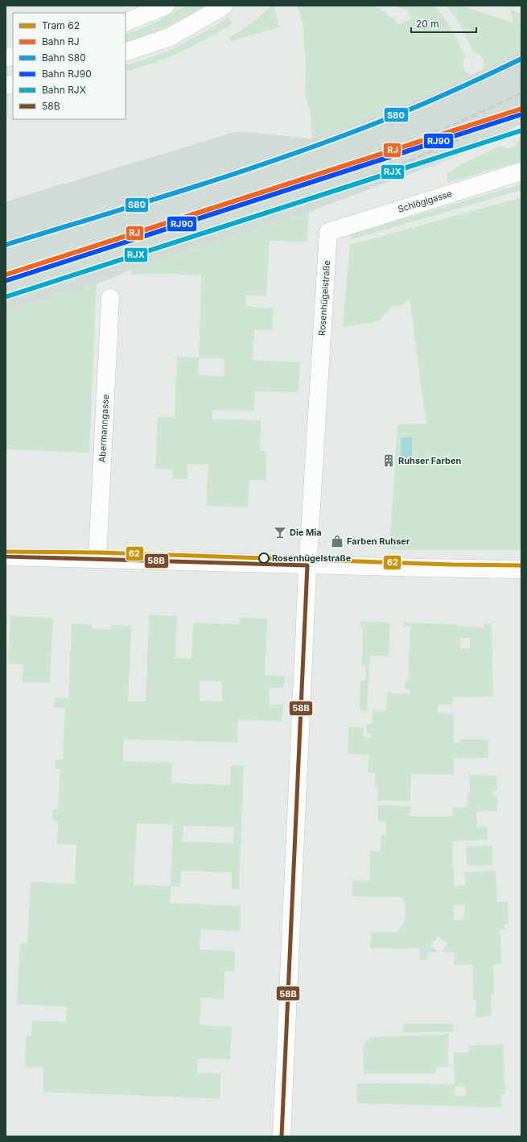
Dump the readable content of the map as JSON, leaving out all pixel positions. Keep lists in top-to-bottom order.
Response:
{
  "streets": {
    "street": ["Schlöglgasse", "Rosenhügelstraße", "Abermanngasse"]
  },
  "crossings": [
    ["Schlöglgasse", "Rosenhügelstraße"]
  ],
  "places": {
    "building": ["Ruhser Farben"],
    "bar": ["Die Mia"],
    "shop": ["Farben Ruhser"],
    "other": ["Rosenhügelstraße"]
  },
  "lines": [
    "rail line S80",
    "rail line RJ",
    "rail line RJ90",
    "rail line RJX",
    "tram line 62",
    "transit line 58B"
  ],
  "legend": [
    "Tram 62",
    "Bahn RJ",
    "Bahn S80",
    "Bahn RJ90",
    "Bahn RJX",
    "58B"
  ],
  "scale_bar": "20 m"
}
